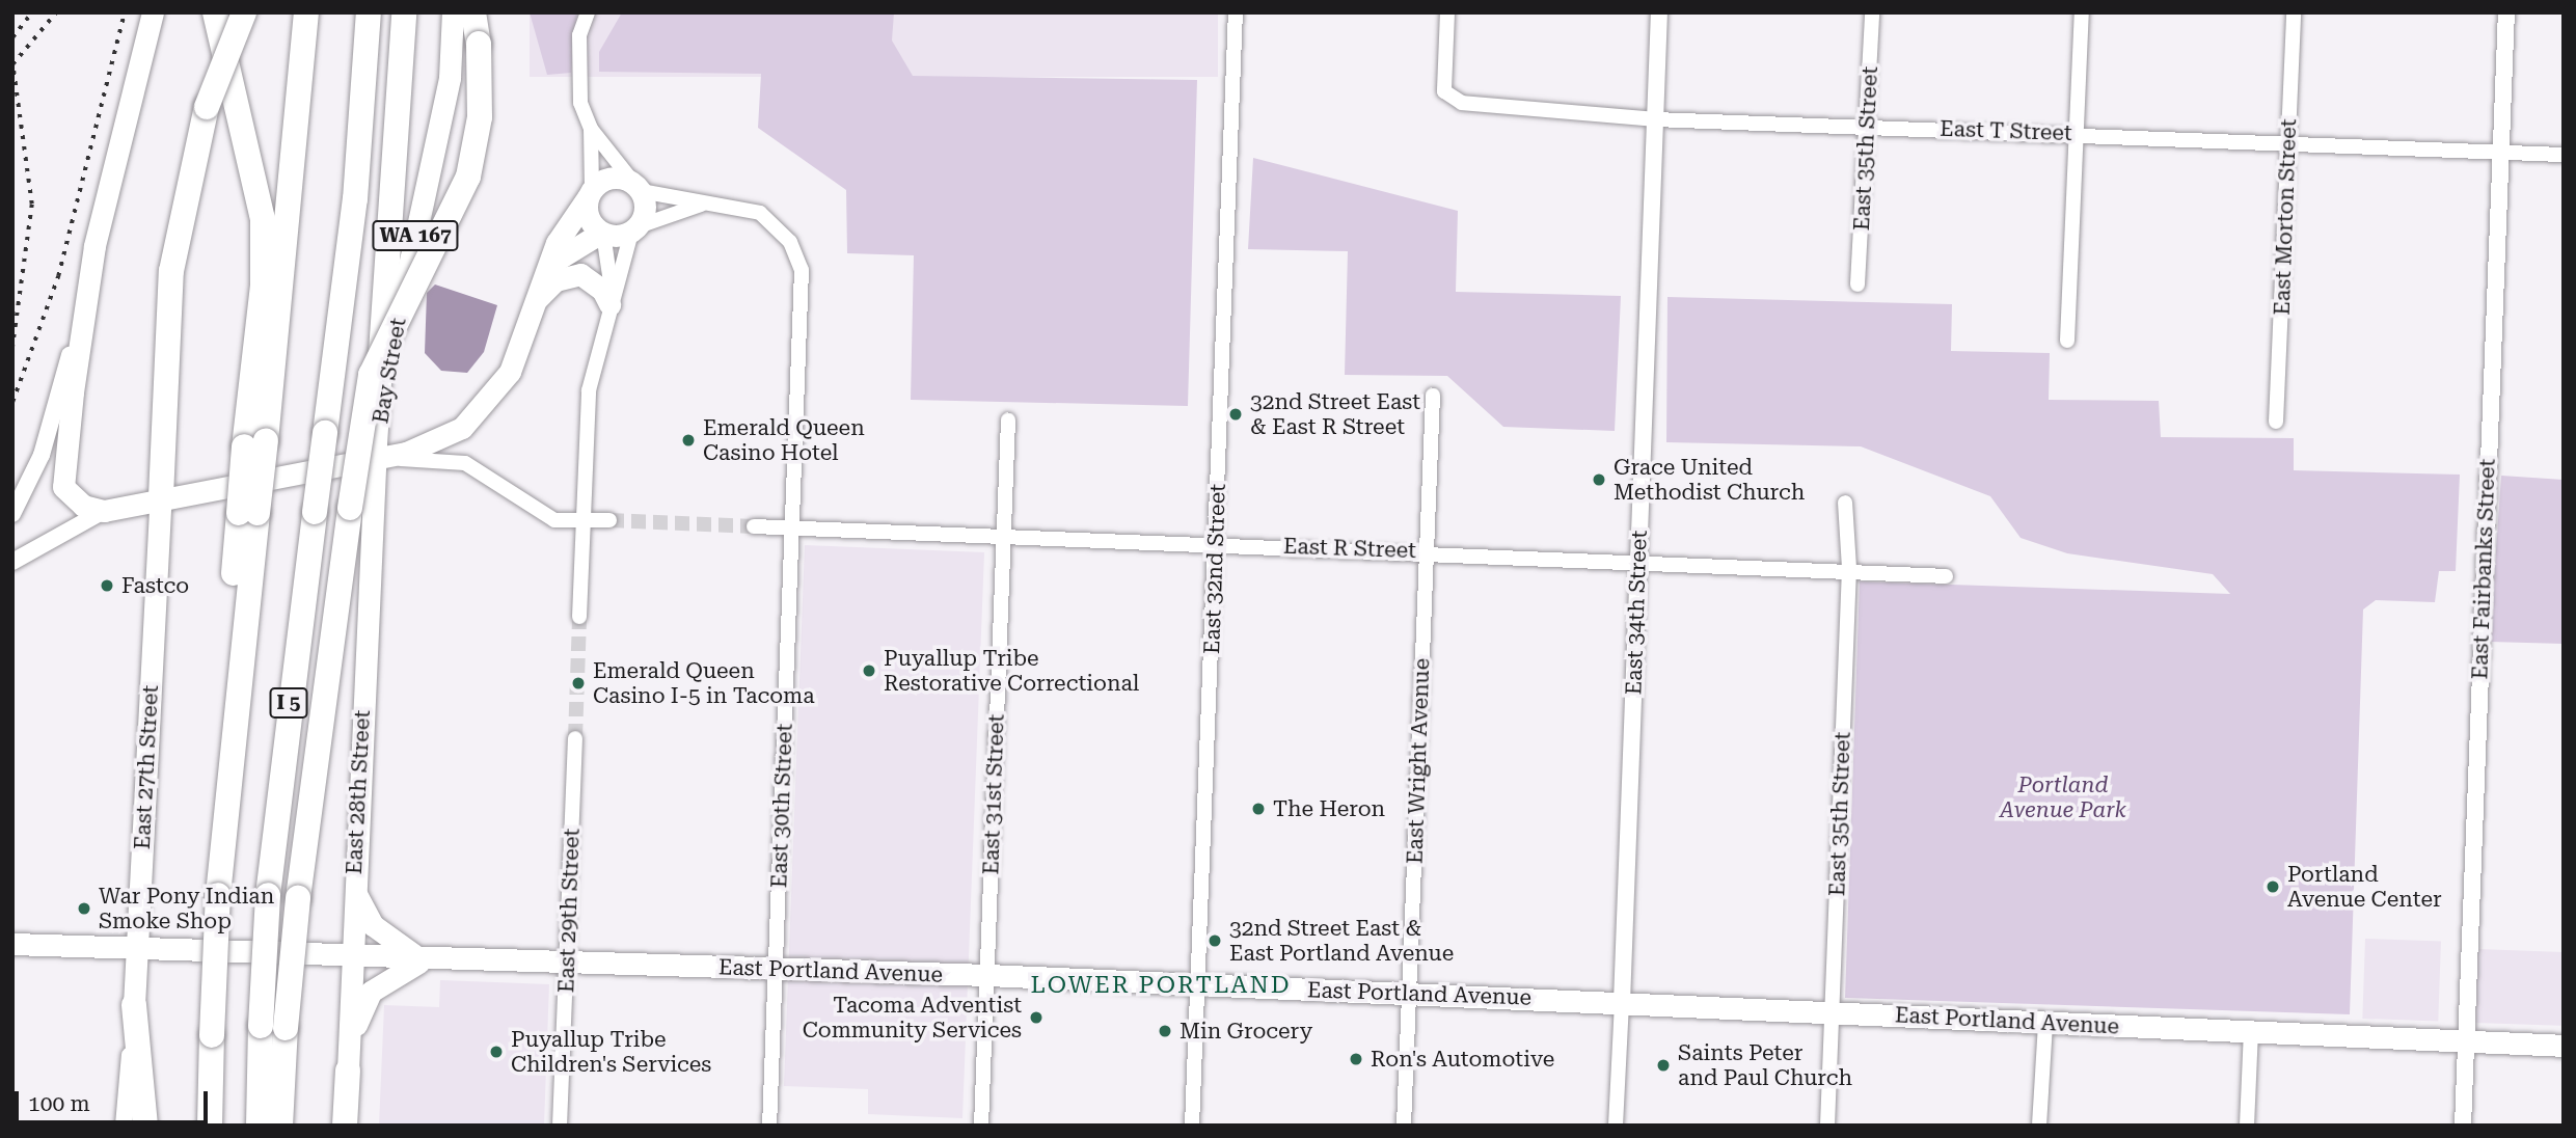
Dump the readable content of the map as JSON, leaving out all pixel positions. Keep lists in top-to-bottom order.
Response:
{
  "streets": {
    "highway": ["I 5"],
    "main road": [
      "WA 167",
      "Bay Street",
      "East 27th Street",
      "East 28th Street",
      "East Portland Avenue"
    ],
    "street": [
      "East T Street",
      "East 35th Street",
      "East Morton Street",
      "East R Street",
      "East 32nd Street",
      "East Fairbanks Street",
      "East 34th Street",
      "East Wright Avenue",
      "East 31st Street",
      "East 30th Street",
      "East 29th Street"
    ]
  },
  "crossings": [
    ["East T Street", "East 35th Street"],
    ["East T Street", "East Morton Street"],
    ["East T Street", "East Fairbanks Street"],
    ["East T Street", "East 34th Street"],
    ["East 35th Street", "East R Street"],
    ["East 35th Street", "East Portland Avenue"],
    ["Bay Street", "East 28th Street"],
    ["East R Street", "East 32nd Street"],
    ["East R Street", "East 34th Street"],
    ["East R Street", "East Wright Avenue"],
    ["East R Street", "East 31st Street"],
    ["East R Street", "East 30th Street"],
    ["East 32nd Street", "East Portland Avenue"],
    ["East Fairbanks Street", "East Portland Avenue"],
    ["East 34th Street", "East Portland Avenue"],
    ["East Wright Avenue", "East Portland Avenue"],
    ["East 27th Street", "East Portland Avenue"],
    ["East 28th Street", "East Portland Avenue"],
    ["East 31st Street", "East Portland Avenue"],
    ["East 30th Street", "East Portland Avenue"],
    ["East 29th Street", "East Portland Avenue"]
  ],
  "districts": ["LOWER PORTLAND"],
  "parks": ["Portland Avenue Park"],
  "places": [
    "32nd Street East & East R Street",
    "Emerald Queen Casino Hotel",
    "Grace United Methodist Church",
    "Fastco",
    "Puyallup Tribe Restorative Correctional",
    "Emerald Queen Casino I-5 in Tacoma",
    "The Heron",
    "Portland Avenue Center",
    "War Pony Indian Smoke Shop",
    "32nd Street East & East Portland Avenue",
    "Tacoma Adventist Community Services",
    "Min Grocery",
    "Puyallup Tribe Children's Services",
    "Ron's Automotive",
    "Saints Peter and Paul Church"
  ],
  "scale_bar": "100 m"
}
